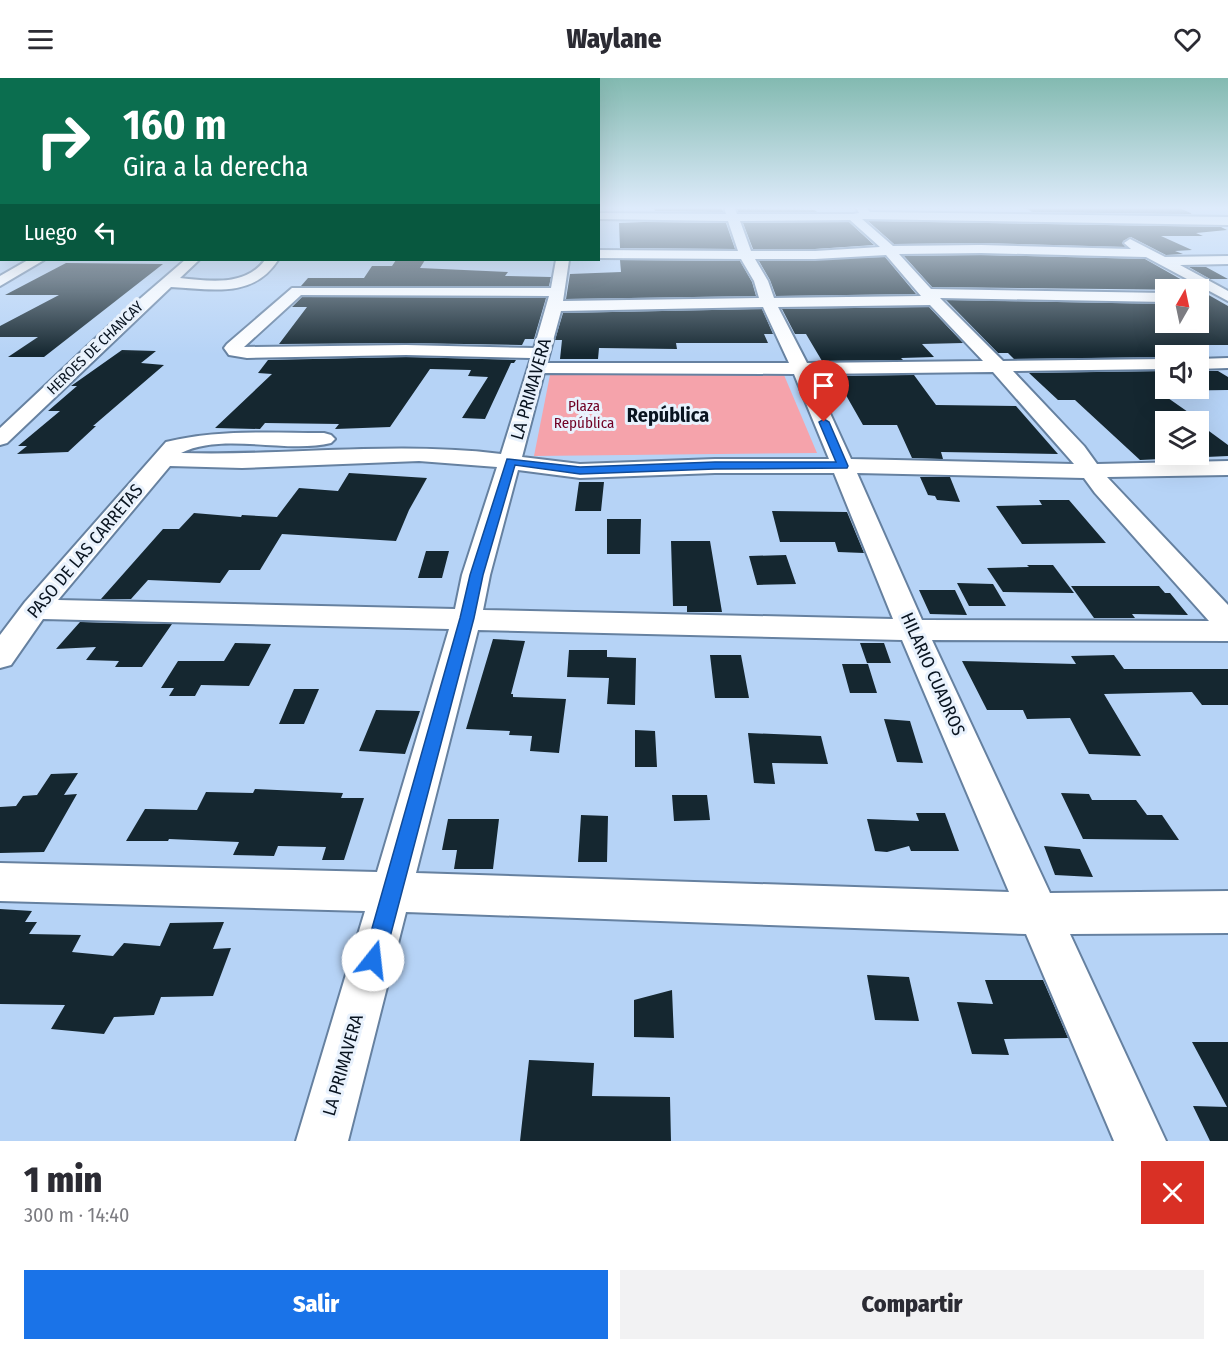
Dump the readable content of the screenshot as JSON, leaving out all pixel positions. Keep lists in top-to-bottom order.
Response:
{
  "streets": {
    "street": [
      "HEROES DE CHANCAY",
      "LA PRIMAVERA",
      "PASO DE LAS CARRETAS",
      "HILARIO CUADROS"
    ]
  },
  "crossings": [
    ["LA PRIMAVERA", "PASO DE LAS CARRETAS"]
  ],
  "districts": ["República"],
  "parks": ["Plaza República"],
  "north": "top",
  "page": {
    "header": "Waylane",
    "turn": ["160 m", "Gira a la derecha"],
    "then": "Luego",
    "heading": ["1 min", "300 m · 14:40"],
    "buttons": ["Salir", "Compartir"]
  }
}
